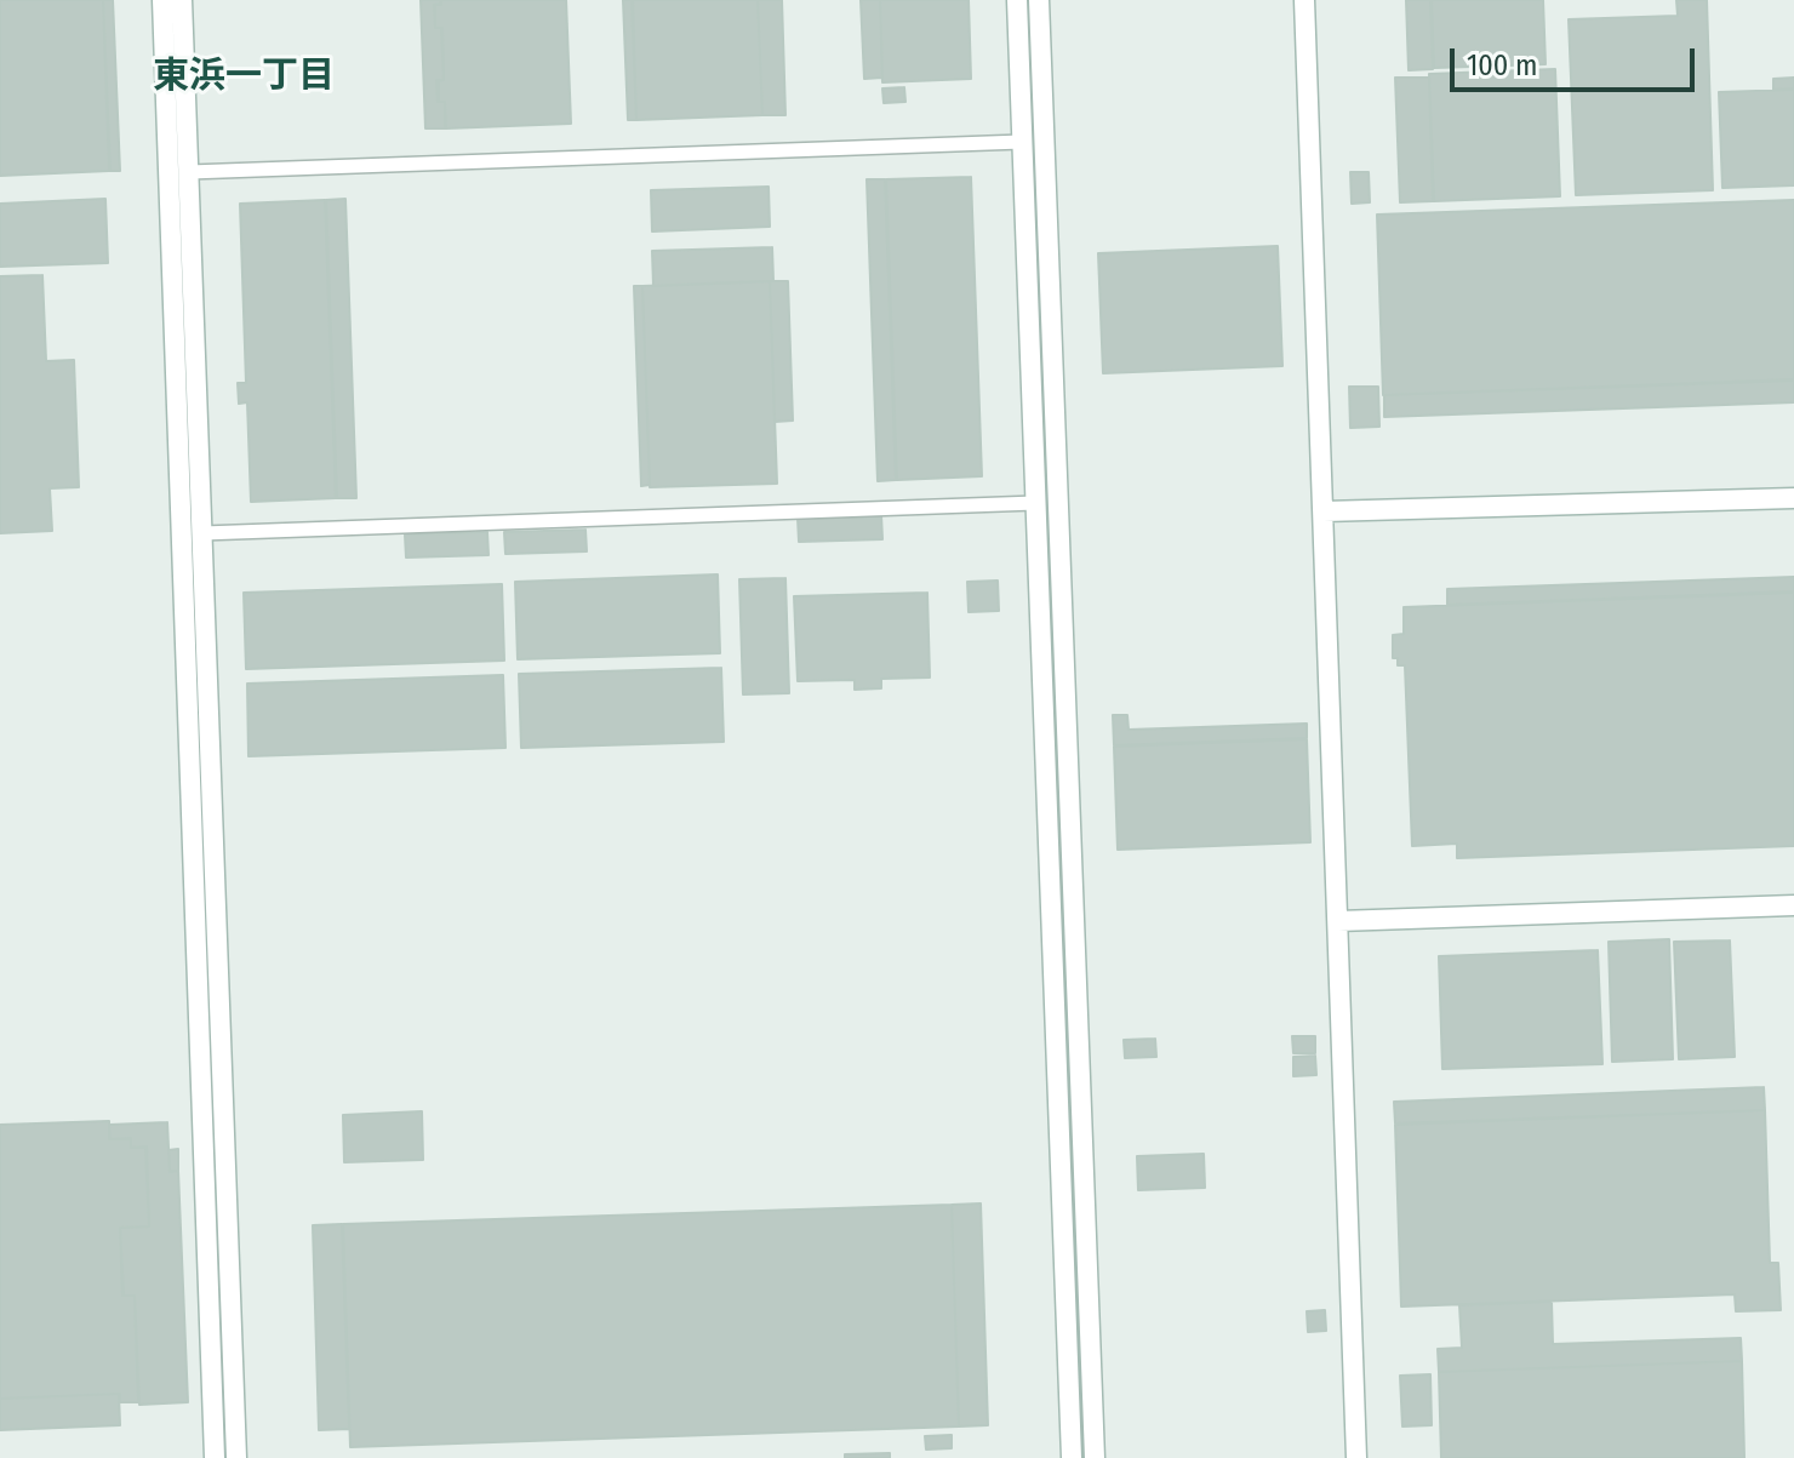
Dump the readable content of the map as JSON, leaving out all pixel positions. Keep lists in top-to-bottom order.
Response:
{
  "districts": ["東浜一丁目"],
  "scale_bar": "100 m"
}
